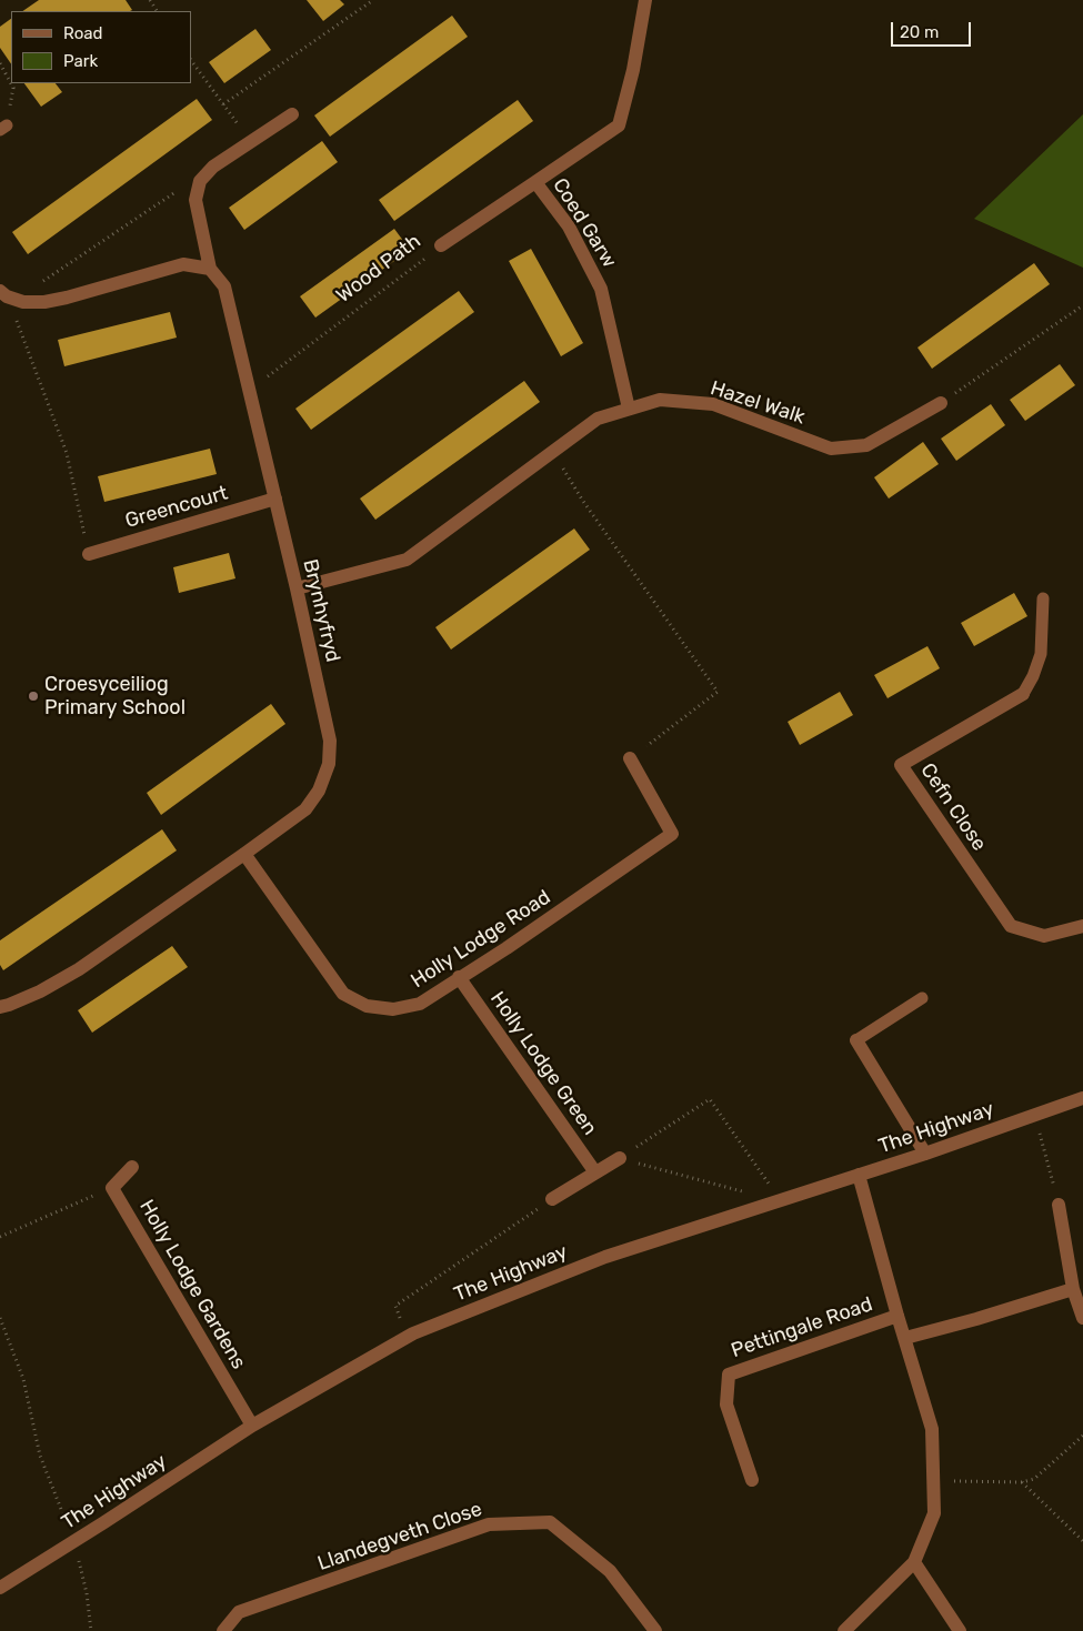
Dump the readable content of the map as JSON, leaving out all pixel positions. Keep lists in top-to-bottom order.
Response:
{
  "streets": {
    "street": [
      "Coed Garw",
      "Wood Path",
      "Hazel Walk",
      "Greencourt",
      "Brynhyfryd",
      "Cefn Close",
      "Holly Lodge Road",
      "Holly Lodge Green",
      "The Highway",
      "Holly Lodge Gardens",
      "Pettingale Road",
      "Llandegveth Close"
    ]
  },
  "crossings": [
    ["Coed Garw", "Wood Path"],
    ["Coed Garw", "Hazel Walk"],
    ["Wood Path", "Brynhyfryd"],
    ["Hazel Walk", "Brynhyfryd"],
    ["Greencourt", "Brynhyfryd"],
    ["Brynhyfryd", "Holly Lodge Road"],
    ["Holly Lodge Road", "Holly Lodge Green"],
    ["The Highway", "Holly Lodge Gardens"],
    ["The Highway", "Pettingale Road"]
  ],
  "places": ["Croesyceiliog Primary School"],
  "legend": ["Road", "Park"],
  "scale_bar": "20 m"
}
